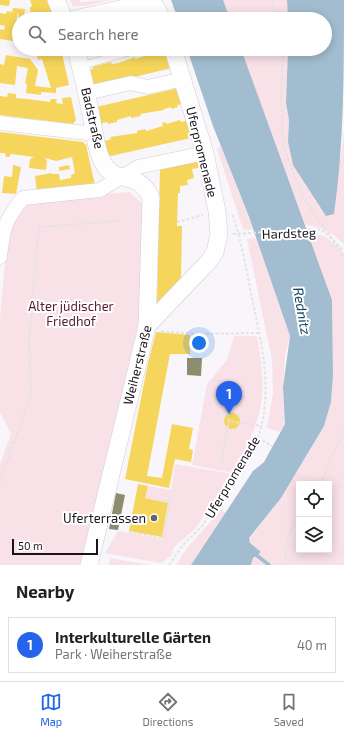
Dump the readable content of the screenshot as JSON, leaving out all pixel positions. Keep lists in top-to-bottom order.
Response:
{
  "streets": {
    "street": ["Badstraße", "Uferpromenade", "Weiherstraße"],
    "path": ["Hardsteg"]
  },
  "crossings": [
    ["Badstraße", "Weiherstraße"],
    ["Uferpromenade", "Hardsteg"],
    ["Uferpromenade", "Weiherstraße"]
  ],
  "water": ["Rednitz"],
  "parks": ["Alter jüdischer Friedhof"],
  "places": ["Uferterrassen"],
  "scale_bar": "50 m",
  "page": {
    "search": "Search here",
    "pins": "1",
    "scale": "50 m",
    "heading": "Nearby",
    "list": [
      {
        "mark": "1",
        "name": "Interkulturelle Gärten",
        "note": "Park · Weiherstraße",
        "value": "40 m"
      }
    ],
    "nav": ["Map", "Directions", "Saved"]
  }
}
